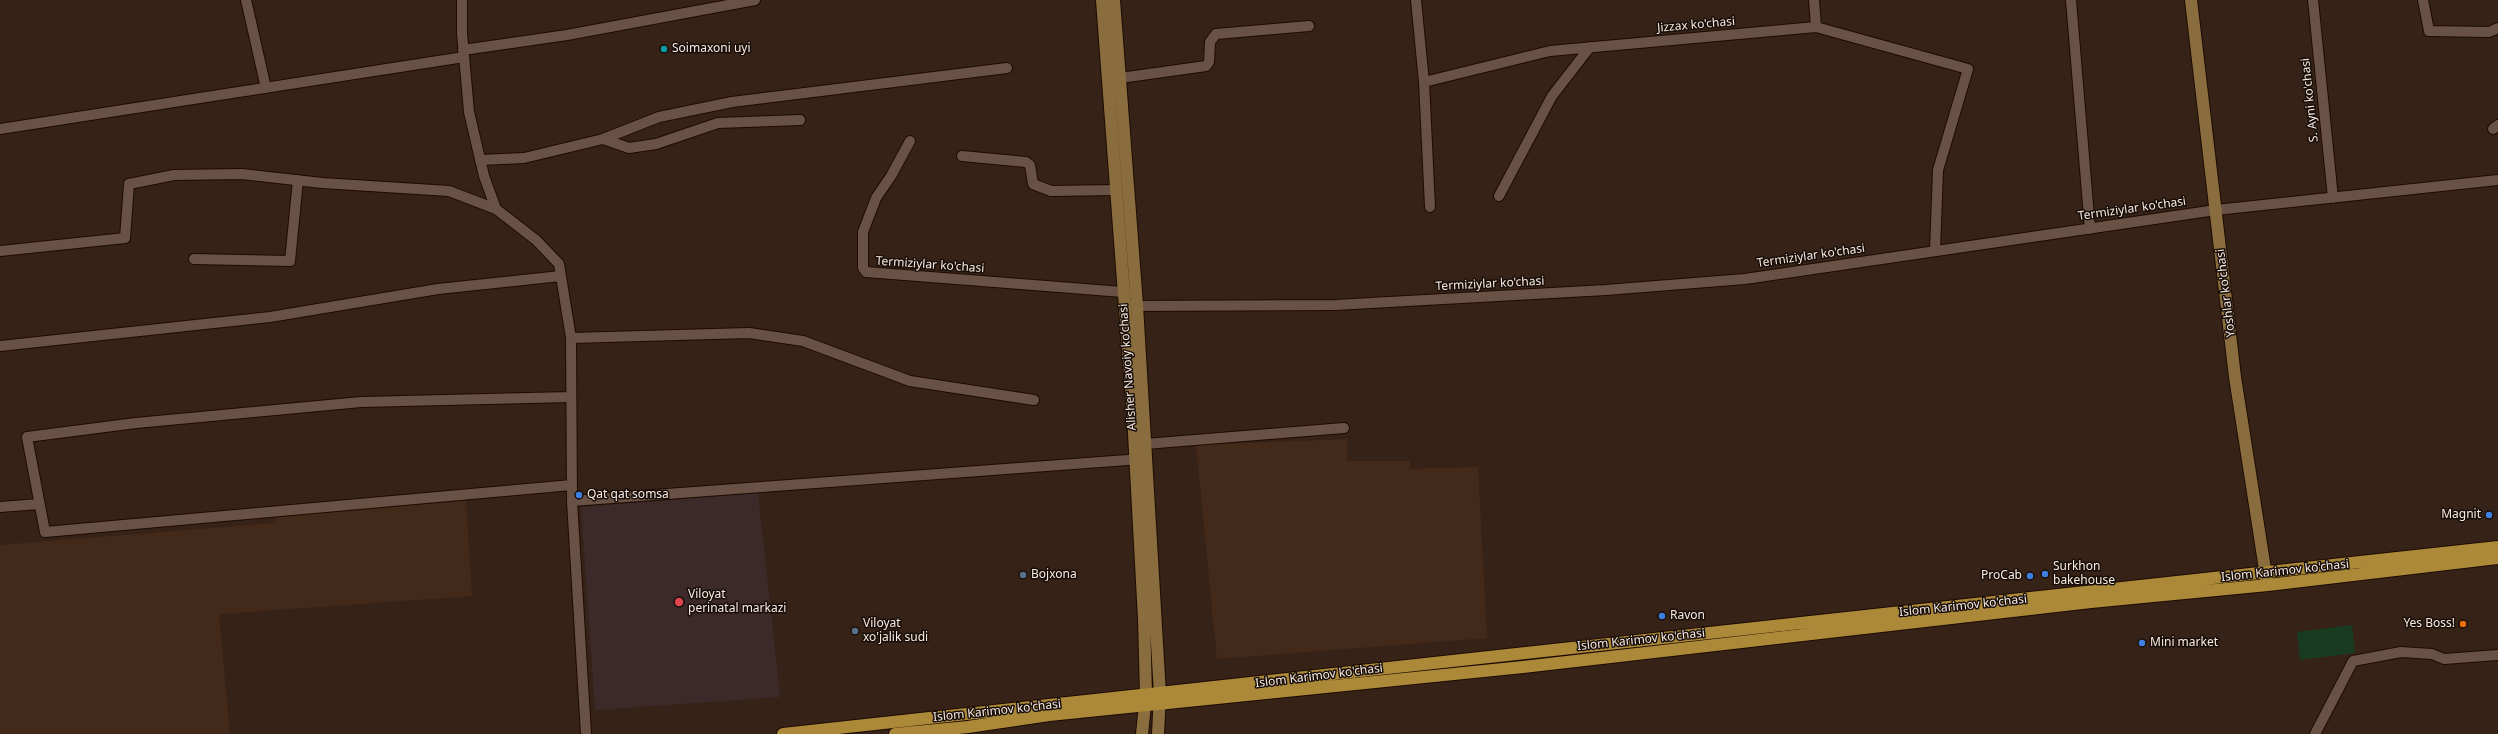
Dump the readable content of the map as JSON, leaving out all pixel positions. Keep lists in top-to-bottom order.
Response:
{
  "streets": {
    "main road": ["Yoshlar ko'chasi", "Alisher Navoiy ko’chasi", "Islom Karimov ko'chasi"],
    "street": ["Jizzax ko'chasi", "S. Ayni ko'chasi", "Termiziylar ko'chasi"]
  },
  "crossings": [
    ["Jizzax ko'chasi", "Termiziylar ko'chasi"],
    ["S. Ayni ko'chasi", "Termiziylar ko'chasi"],
    ["Termiziylar ko'chasi", "Yoshlar ko'chasi"],
    ["Termiziylar ko'chasi", "Alisher Navoiy ko’chasi"],
    ["Yoshlar ko'chasi", "Islom Karimov ko'chasi"],
    ["Alisher Navoiy ko’chasi", "Islom Karimov ko'chasi"]
  ],
  "places": [
    "Soimaxoni uyi",
    "Qat qat somsa",
    "Magnit",
    "Surkhon bakehouse",
    "Bojxona",
    "ProCab",
    "Viloyat perinatal markazi",
    "Ravon",
    "Yes Boss!",
    "Viloyat xo'jalik sudi",
    "Mini market"
  ]
}
